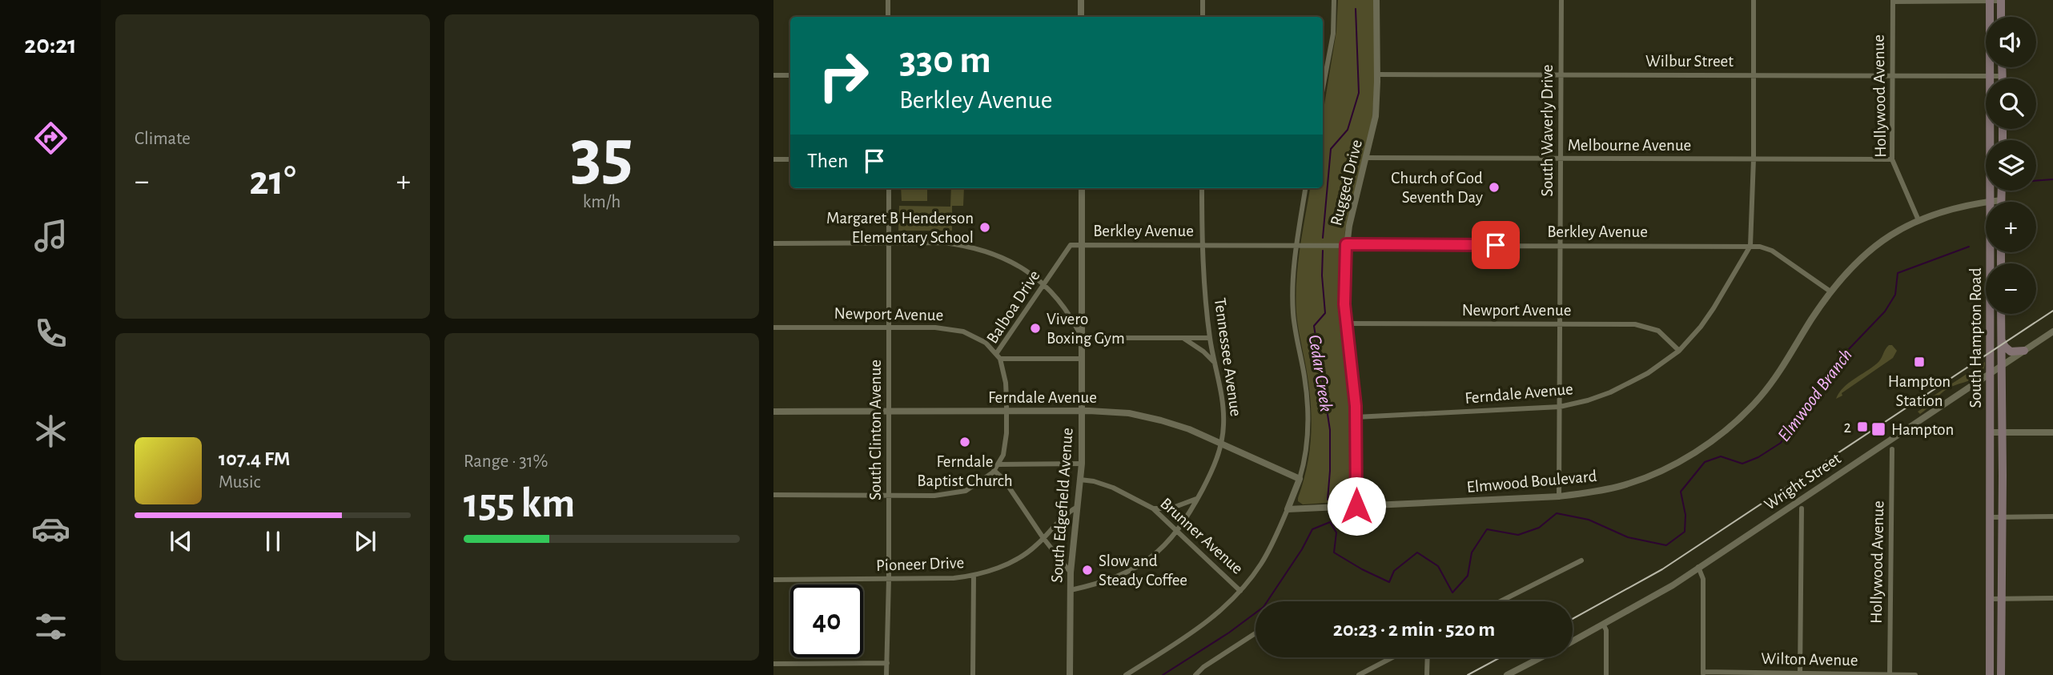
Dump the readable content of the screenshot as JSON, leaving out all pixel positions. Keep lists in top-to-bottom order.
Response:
{
  "streets": {
    "main road": ["South Hampton Road"],
    "street": [
      "Wilbur Street",
      "Hollywood Avenue",
      "South Waverly Drive",
      "Melbourne Avenue",
      "Rugged Drive",
      "Berkley Avenue",
      "Balboa Drive",
      "Newport Avenue",
      "Tennessee Avenue",
      "Ferndale Avenue",
      "South Clinton Avenue",
      "Elmwood Boulevard",
      "Wright Street",
      "South Edgefield Avenue",
      "Brunner Avenue",
      "Pioneer Drive",
      "Wilton Avenue"
    ]
  },
  "crossings": [
    ["Wilbur Street", "Hollywood Avenue"],
    ["Wilbur Street", "South Waverly Drive"],
    ["Wilbur Street", "Rugged Drive"],
    ["Wilbur Street", "South Hampton Road"],
    ["Hollywood Avenue", "Melbourne Avenue"],
    ["Hollywood Avenue", "Elmwood Boulevard"],
    ["Hollywood Avenue", "Wilton Avenue"],
    ["South Waverly Drive", "Melbourne Avenue"],
    ["South Waverly Drive", "Berkley Avenue"],
    ["South Waverly Drive", "Newport Avenue"],
    ["South Waverly Drive", "Ferndale Avenue"],
    ["South Waverly Drive", "Elmwood Boulevard"],
    ["Melbourne Avenue", "Rugged Drive"],
    ["Rugged Drive", "Berkley Avenue"],
    ["Rugged Drive", "Newport Avenue"],
    ["Rugged Drive", "Ferndale Avenue"],
    ["Rugged Drive", "Elmwood Boulevard"],
    ["Berkley Avenue", "Balboa Drive"],
    ["Berkley Avenue", "Tennessee Avenue"],
    ["Berkley Avenue", "Ferndale Avenue"],
    ["Berkley Avenue", "Elmwood Boulevard"],
    ["Berkley Avenue", "South Edgefield Avenue"],
    ["Balboa Drive", "Newport Avenue"],
    ["Balboa Drive", "Ferndale Avenue"],
    ["Balboa Drive", "South Edgefield Avenue"],
    ["Newport Avenue", "Ferndale Avenue"],
    ["Newport Avenue", "South Clinton Avenue"],
    ["South Hampton Road", "Elmwood Boulevard"],
    ["South Hampton Road", "Wright Street"],
    ["Tennessee Avenue", "Ferndale Avenue"],
    ["Tennessee Avenue", "South Edgefield Avenue"],
    ["Tennessee Avenue", "Brunner Avenue"],
    ["Ferndale Avenue", "South Clinton Avenue"],
    ["Ferndale Avenue", "South Edgefield Avenue"],
    ["South Clinton Avenue", "Pioneer Drive"],
    ["South Edgefield Avenue", "Brunner Avenue"],
    ["South Edgefield Avenue", "Pioneer Drive"]
  ],
  "water": ["Cedar Creek", "Elmwood Branch"],
  "places": {
    "other": [
      "Church of God Seventh Day",
      "Margaret B Henderson Elementary School",
      "Vivero Boxing Gym",
      "Ferndale Baptist Church",
      "Slow and Steady Coffee"
    ],
    "transit": ["Hampton Station", "2", "Hampton"]
  },
  "page": {
    "tabs": "20:21",
    "tile": [
      "Climate",
      ["35", "km/h"],
      ["Range · 31%", "155 km"]
    ],
    "map_buttons": ["+", "−"],
    "turn": ["330 m", "Berkley Avenue"],
    "then": "Then",
    "heat": ["−", "21°", "+"],
    "song": ["107.4 FM", "Music"],
    "limit": "40",
    "trip": "20:23 · 2 min · 520 m"
  }
}
